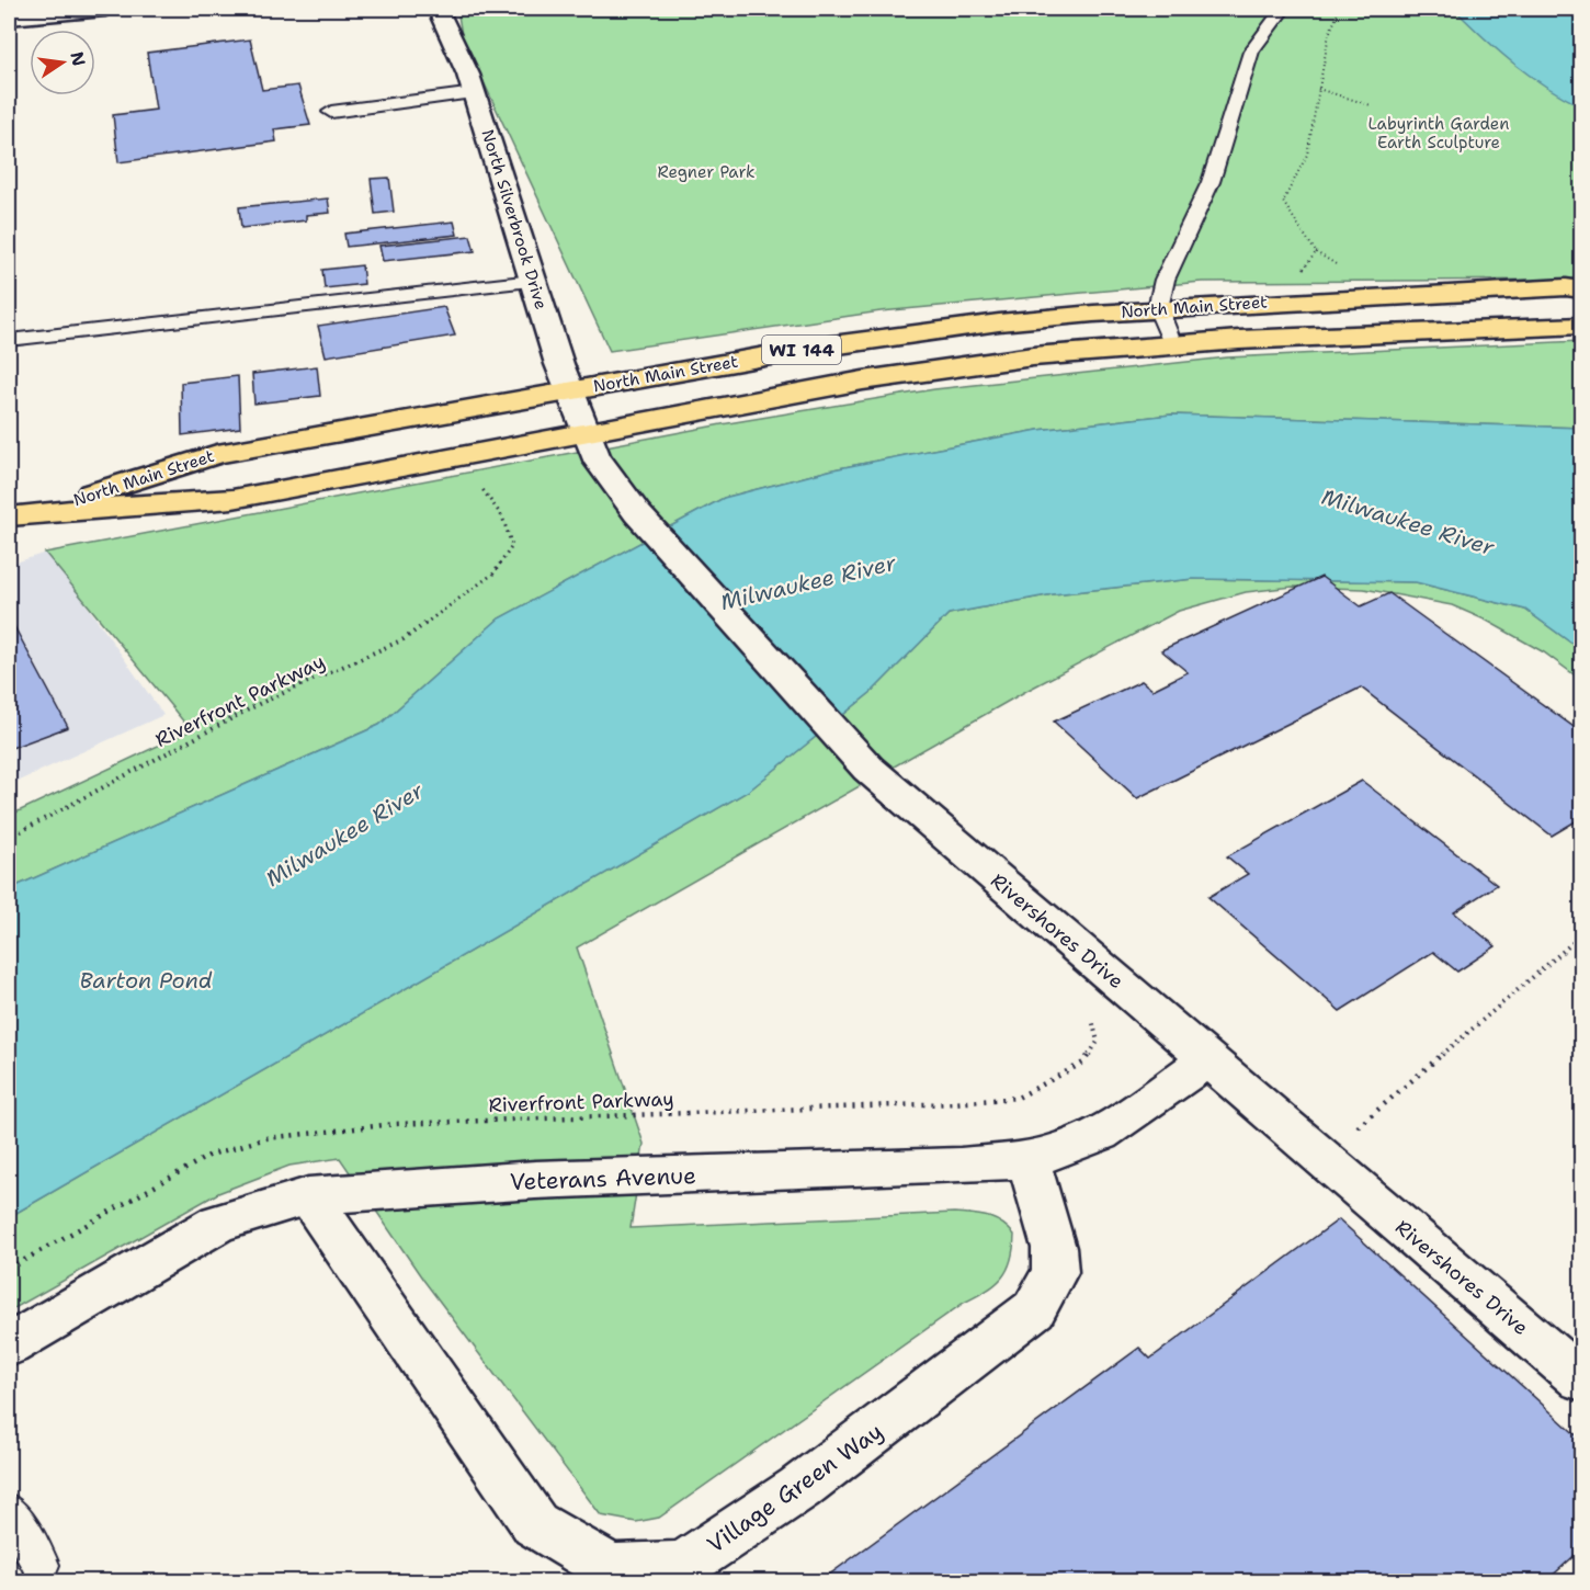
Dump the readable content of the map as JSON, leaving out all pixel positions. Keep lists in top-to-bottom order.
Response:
{
  "streets": {
    "main road": ["North Main Street", "WI 144"],
    "street": [
      "North Silverbrook Drive",
      "Rivershores Drive",
      "Veterans Avenue",
      "Village Green Way"
    ],
    "path": ["Riverfront Parkway"]
  },
  "crossings": [
    ["North Silverbrook Drive", "North Main Street"],
    ["North Silverbrook Drive", "Rivershores Drive"],
    ["North Main Street", "Riverfront Parkway"],
    ["North Main Street", "Rivershores Drive"],
    ["Riverfront Parkway", "Rivershores Drive"],
    ["Rivershores Drive", "Veterans Avenue"],
    ["Veterans Avenue", "Village Green Way"]
  ],
  "water": ["Milwaukee River", "Barton Pond"],
  "parks": ["Labyrinth Garden Earth Sculpture", "Regner Park"],
  "north": "right"
}
